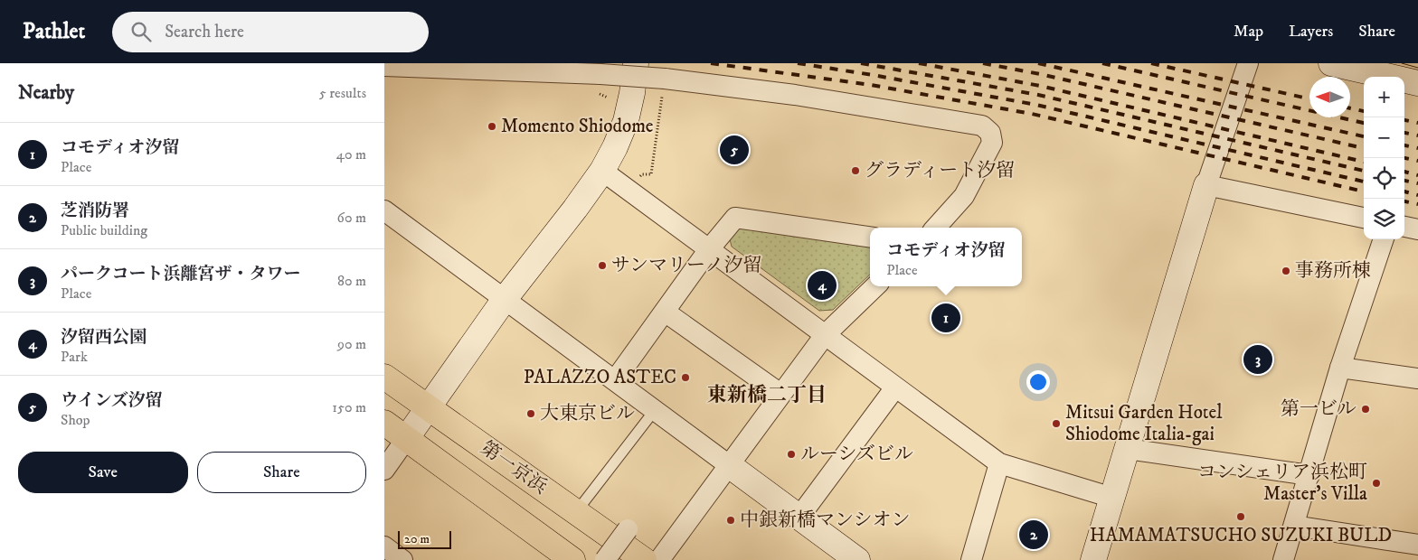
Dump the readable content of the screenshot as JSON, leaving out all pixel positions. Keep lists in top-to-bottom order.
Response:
{
  "streets": {
    "highway": ["第一京浜"]
  },
  "districts": ["東新橋二丁目"],
  "places": [
    "Momento Shiodome",
    "グラディート汐留",
    "サンマリーノ汐留",
    "事務所棟",
    "PALAZZO ASTEC",
    "第一ビル",
    "大東京ビル",
    "Mitsui Garden Hotel Shiodome Italia-gai",
    "ルーシズビル",
    "コンシェリア浜松町 Master’s Villa",
    "HAMAMATSUCHO SUZUKI BULD",
    "中銀新橋マンシオン"
  ],
  "scale_bar": "20 m",
  "north": "left",
  "page": {
    "header": "Pathlet",
    "search": "Search here",
    "nav": ["Map", "Layers", "Share"],
    "heading": ["Nearby", "5 results"],
    "map_buttons": ["+", "−"],
    "list": [
      {
        "mark": "1",
        "name": "コモディオ汐留",
        "note": "Place",
        "value": "40 m"
      },
      {
        "mark": "2",
        "name": "芝消防署",
        "note": "Public building",
        "value": "60 m"
      },
      {
        "mark": "3",
        "name": "パークコート浜離宮ザ・タワー",
        "note": "Place",
        "value": "80 m"
      },
      {
        "mark": "4",
        "name": "汐留西公園",
        "note": "Park",
        "value": "90 m"
      },
      {
        "mark": "5",
        "name": "ウインズ汐留",
        "note": "Shop",
        "value": "150 m"
      }
    ],
    "pins": [
      "5",
      "4",
      "1",
      "3",
      "2"
    ],
    "popup": ["コモディオ汐留", "Place"],
    "buttons": ["Save", "Share"],
    "scale": "20 m"
  }
}
